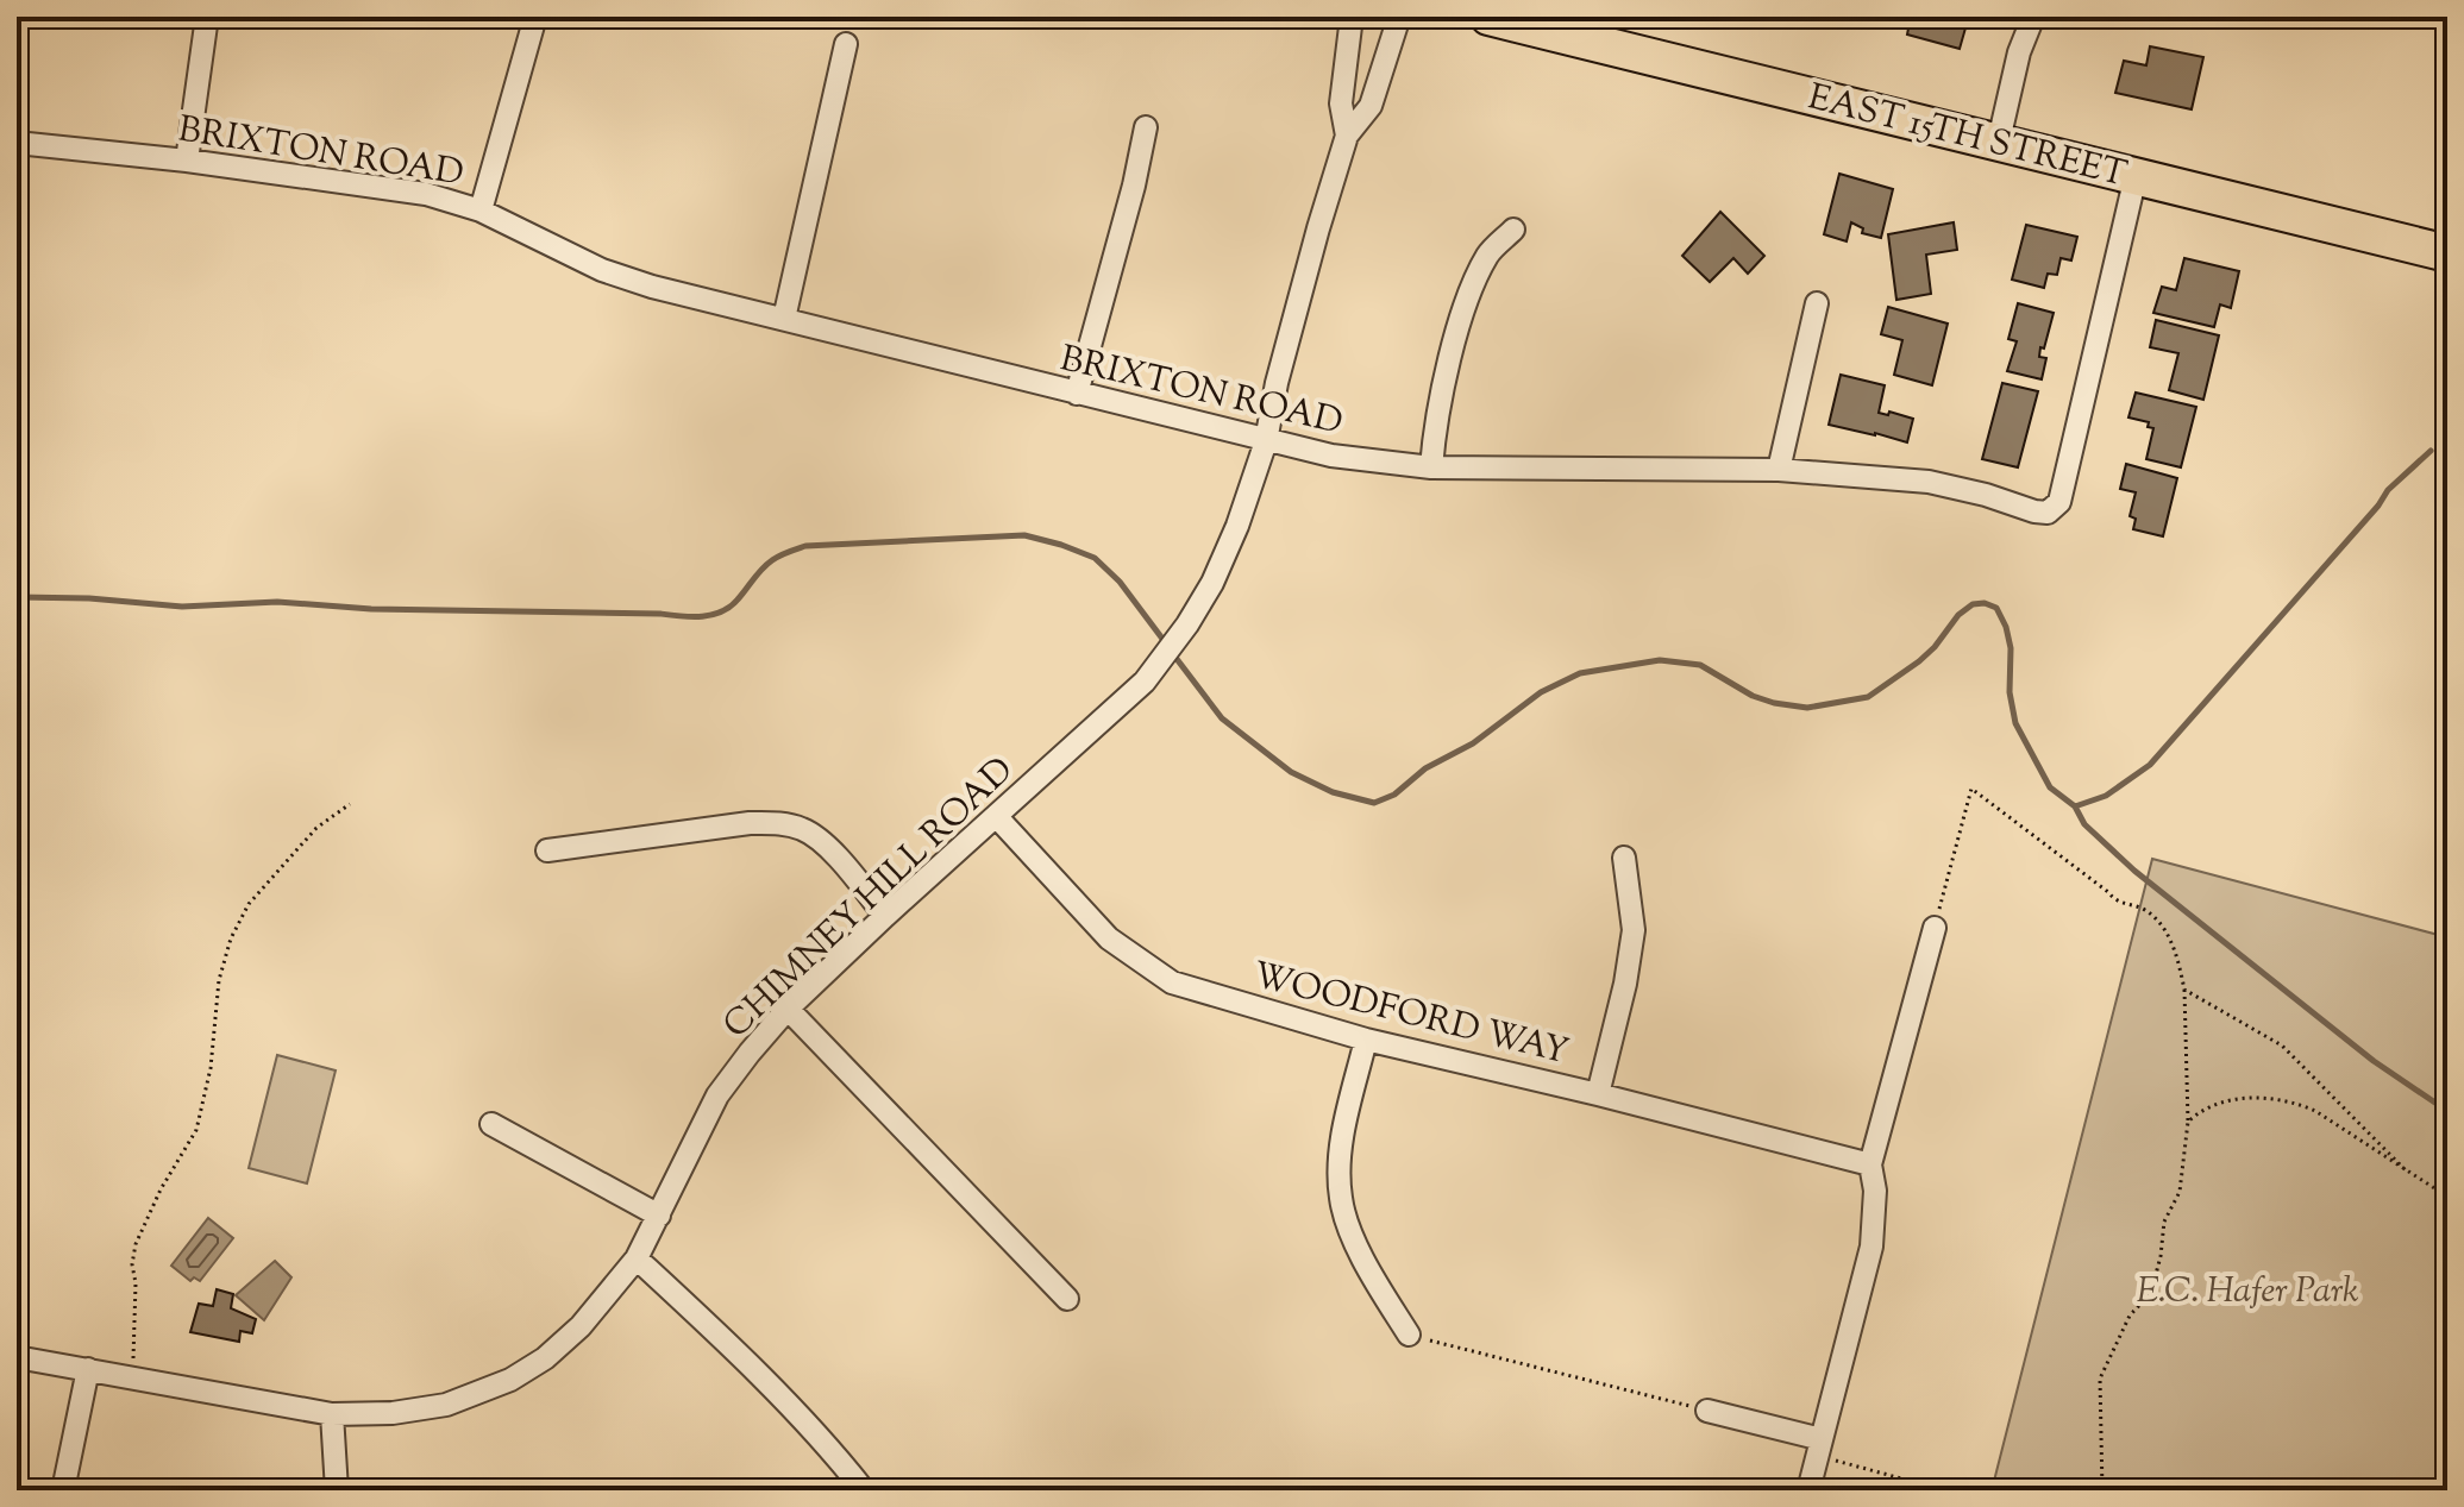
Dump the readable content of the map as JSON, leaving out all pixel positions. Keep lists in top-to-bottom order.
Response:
{
  "streets": {
    "main road": ["EAST 15TH STREET"],
    "street": ["BRIXTON ROAD", "CHIMNEY HILL ROAD", "WOODFORD WAY"]
  },
  "crossings": [
    ["EAST 15TH STREET", "BRIXTON ROAD"],
    ["BRIXTON ROAD", "CHIMNEY HILL ROAD"],
    ["CHIMNEY HILL ROAD", "WOODFORD WAY"]
  ],
  "parks": ["E.C. Hafer Park"]
}
